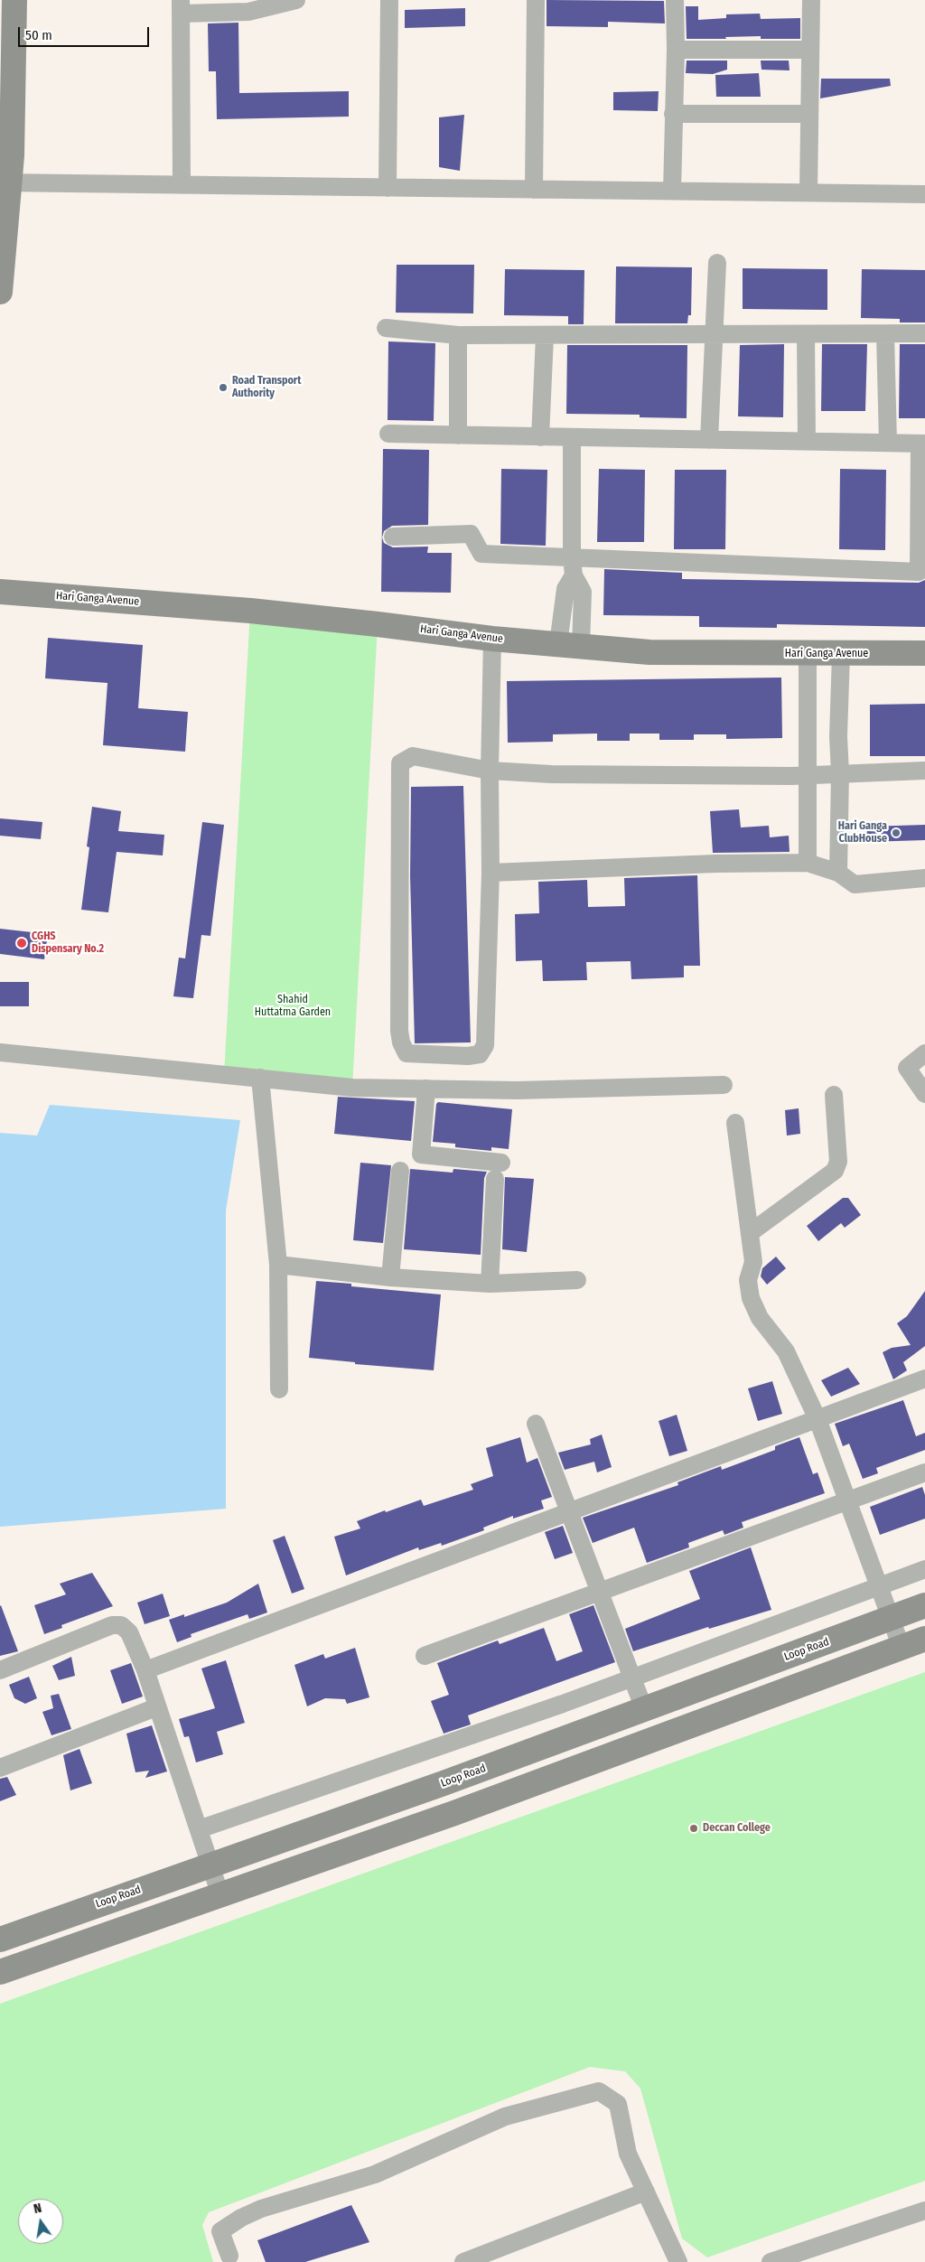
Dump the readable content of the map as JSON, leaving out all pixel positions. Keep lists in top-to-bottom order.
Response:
{
  "streets": {
    "main road": ["Hari Ganga Avenue", "Loop Road"]
  },
  "parks": ["Shahid Huttatma Garden"],
  "places": [
    "Road Transport Authority",
    "Hari Ganga ClubHouse",
    "CGHS Dispensary No.2",
    "Deccan College"
  ],
  "scale_bar": "50 m",
  "north": "top"
}
